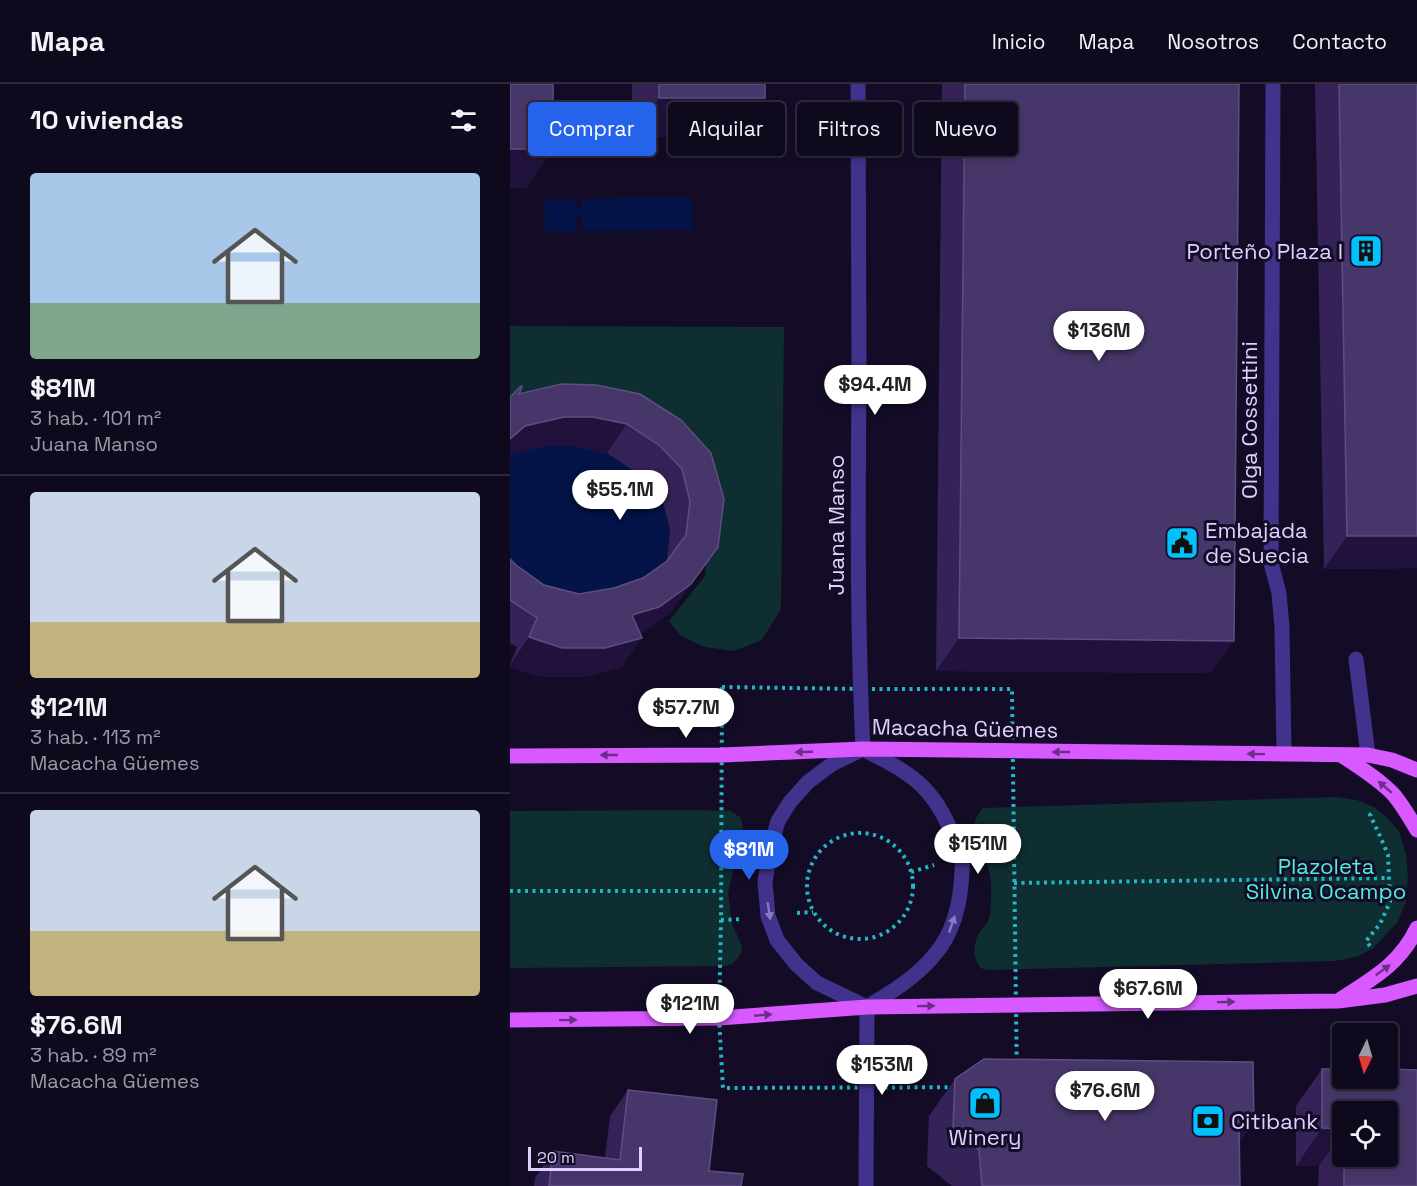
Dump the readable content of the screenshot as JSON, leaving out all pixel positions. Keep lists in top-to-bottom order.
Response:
{
  "streets": {
    "main road": ["Macacha Güemes"],
    "street": ["Olga Cossettini", "Juana Manso"]
  },
  "crossings": [
    ["Olga Cossettini", "Macacha Güemes"],
    ["Juana Manso", "Macacha Güemes"]
  ],
  "one_way": ["Macacha Güemes"],
  "parks": ["Plazoleta Silvina Ocampo"],
  "places": {
    "building": ["Porteño Plaza I"],
    "public building": ["Embajada de Suecia"],
    "shop": ["Winery"],
    "bank": ["Citibank"]
  },
  "scale_bar": "20 m",
  "north": "bottom",
  "page": {
    "header": "Mapa",
    "nav": [
      "Inicio",
      "Mapa",
      "Nosotros",
      "Contacto"
    ],
    "heading": "10 viviendas",
    "chip": [
      "Comprar",
      "Alquilar",
      "Filtros",
      "Nuevo"
    ],
    "list": [
      {
        "name": "$81M",
        "note": "3 hab. · 101 m² · Juana Manso"
      },
      {
        "name": "$121M",
        "note": "3 hab. · 113 m² · Macacha Güemes"
      },
      {
        "name": "$76.6M",
        "note": "3 hab. · 89 m² · Macacha Güemes"
      }
    ],
    "price": [
      "$136M",
      "$94.4M",
      "$55.1M",
      "$57.7M",
      "$151M",
      "$81M",
      "$67.6M",
      "$121M",
      "$153M",
      "$76.6M"
    ],
    "scale": "20 m"
  }
}
